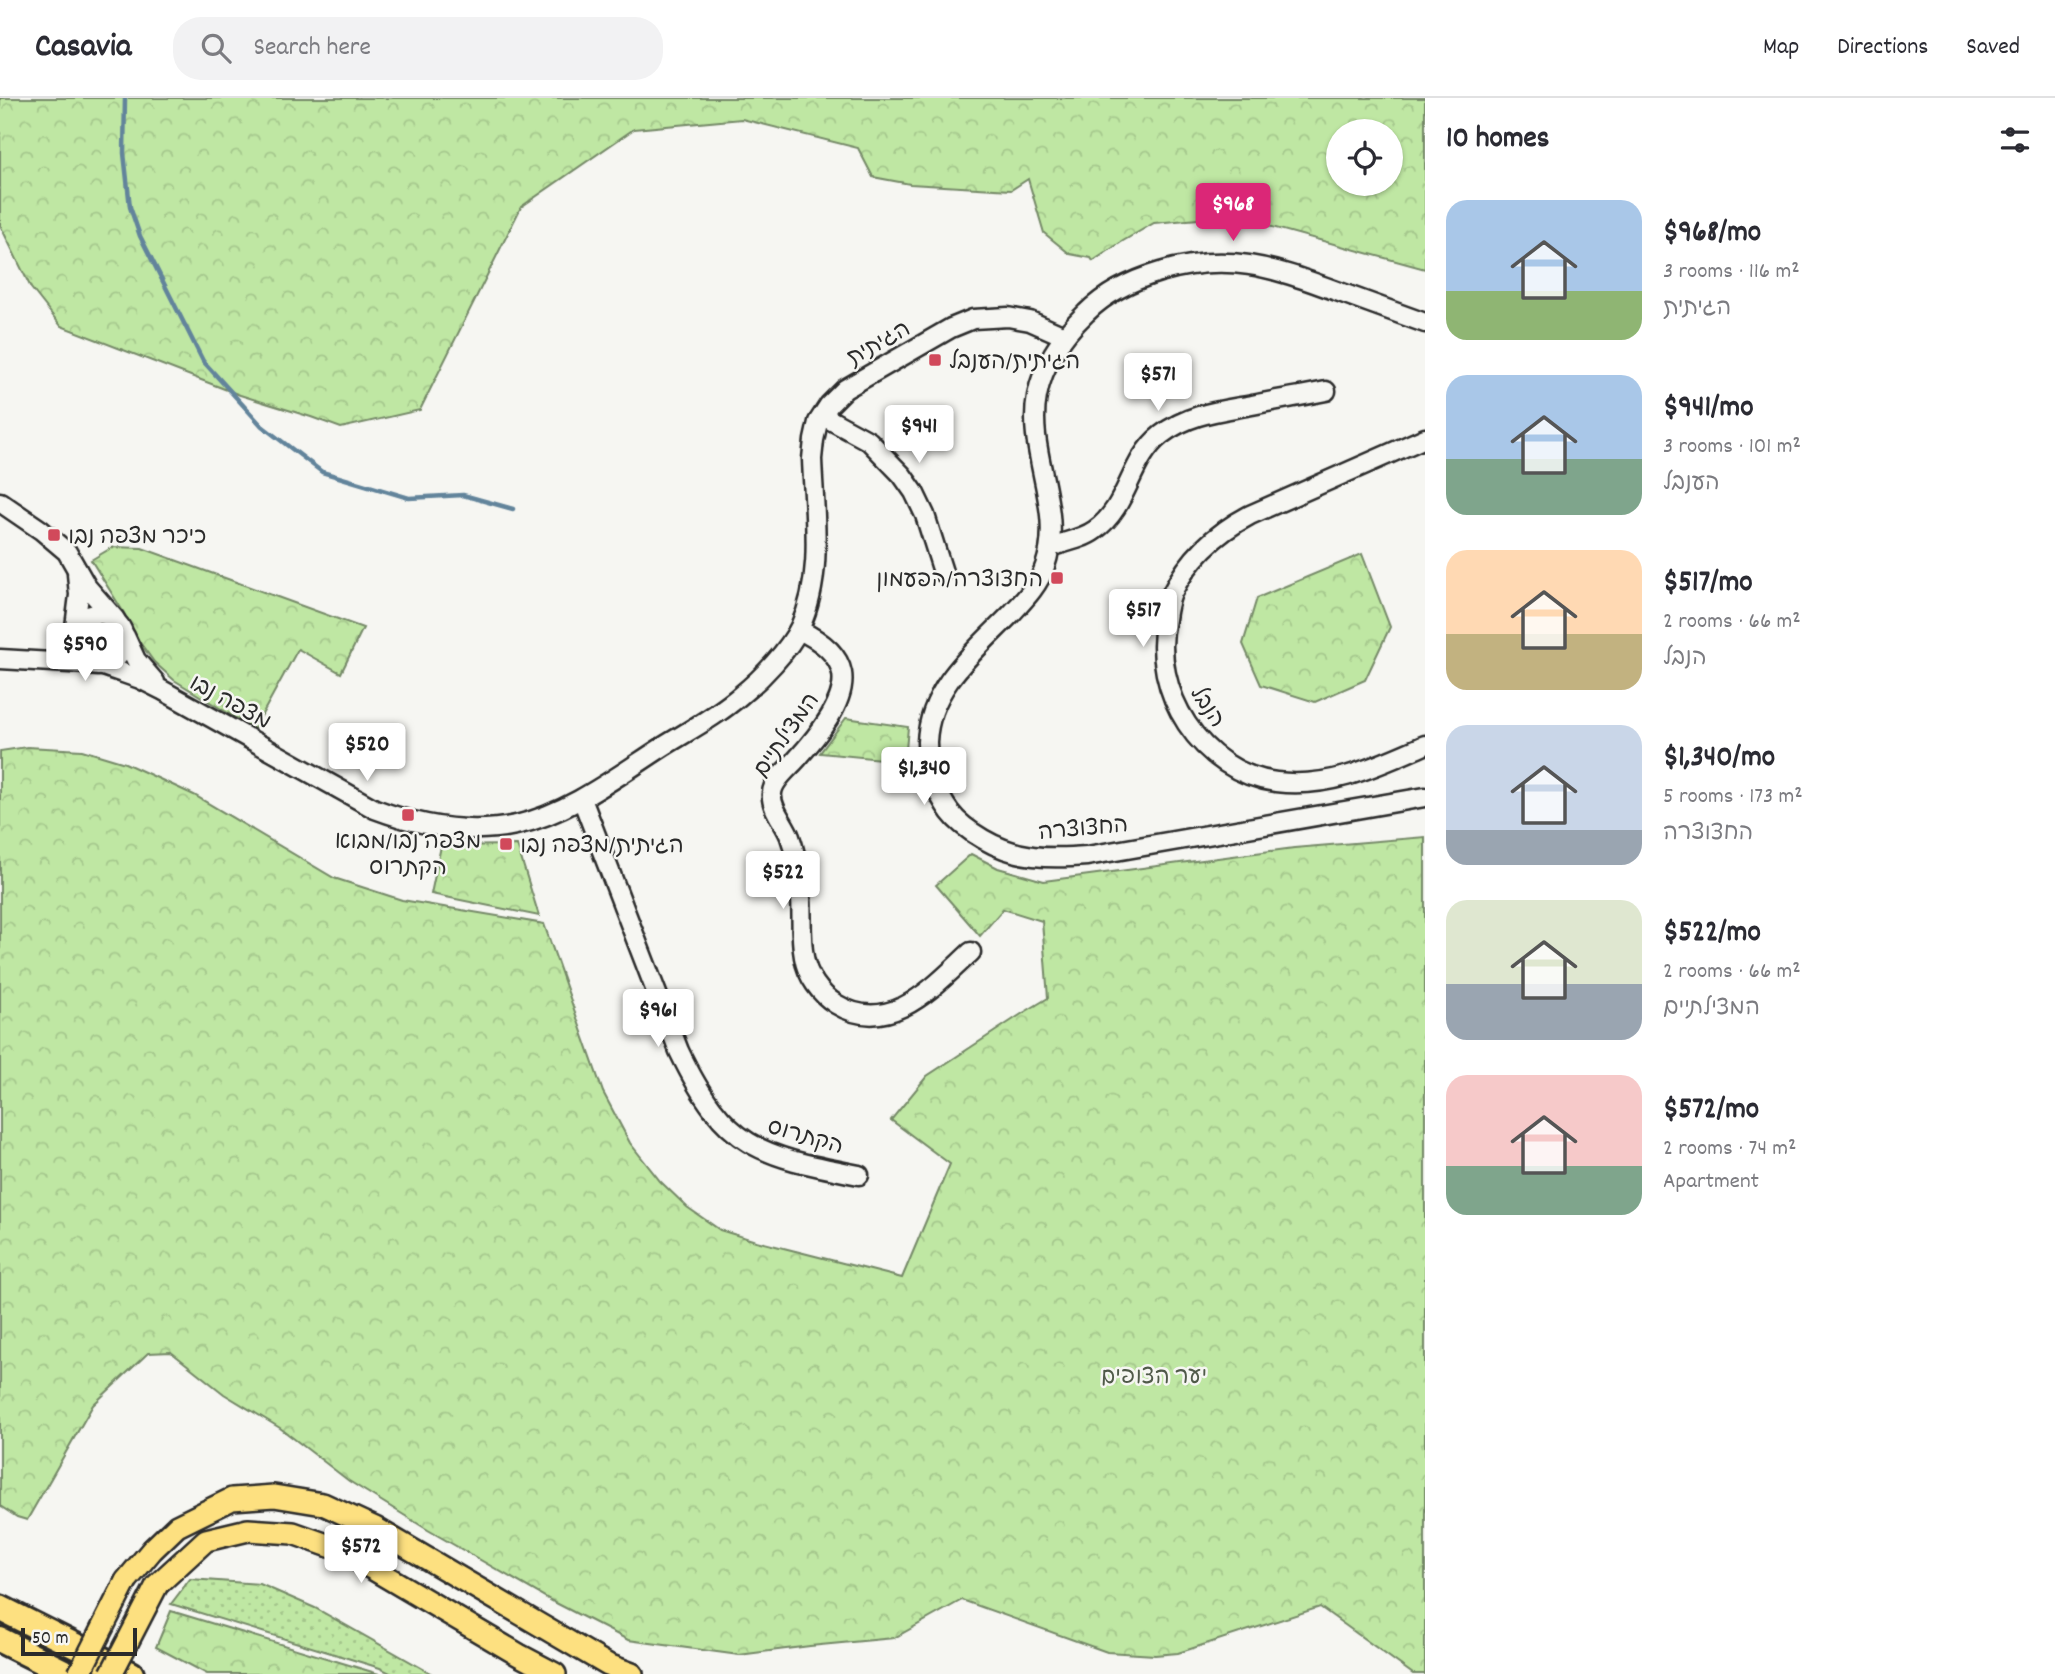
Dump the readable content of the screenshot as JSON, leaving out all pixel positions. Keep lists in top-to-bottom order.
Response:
{
  "streets": {
    "street": [
      "הגיתית",
      "מצפה נבו",
      "הנבל",
      "המצילתיים",
      "החצוצרה",
      "הקתרוס"
    ]
  },
  "crossings": [
    ["הגיתית", "מצפה נבו"],
    ["הגיתית", "המצילתיים"],
    ["הגיתית", "החצוצרה"],
    ["הגיתית", "הקתרוס"],
    ["מצפה נבו", "הקתרוס"]
  ],
  "parks": ["יער הצופים"],
  "places": {
    "transit": [
      "הגיתית/הענבל",
      "כיכר מצפה נבו",
      "החצוצרה/הפעמון",
      "מצפה נבו/מבוא הקתרוס",
      "הגיתית/מצפה נבו"
    ]
  },
  "scale_bar": "50 m",
  "page": {
    "header": "Casavia",
    "search": "Search here",
    "nav": ["Map", "Directions", "Saved"],
    "heading": "10 homes",
    "list": [
      {
        "name": "$968/mo",
        "note": "3 rooms · 116 m² · הגיתית"
      },
      {
        "name": "$941/mo",
        "note": "3 rooms · 101 m² · הענבל"
      },
      {
        "name": "$517/mo",
        "note": "2 rooms · 66 m² · הנבל"
      },
      {
        "name": "$1,340/mo",
        "note": "5 rooms · 173 m² · החצוצרה"
      },
      {
        "name": "$522/mo",
        "note": "2 rooms · 66 m² · המצילתיים"
      },
      {
        "name": "$572/mo",
        "note": "2 rooms · 74 m² · Apartment"
      }
    ],
    "price": [
      "$968",
      "$571",
      "$941",
      "$517",
      "$590",
      "$520",
      "$1,340",
      "$522",
      "$961",
      "$572"
    ],
    "scale": "50 m"
  }
}
